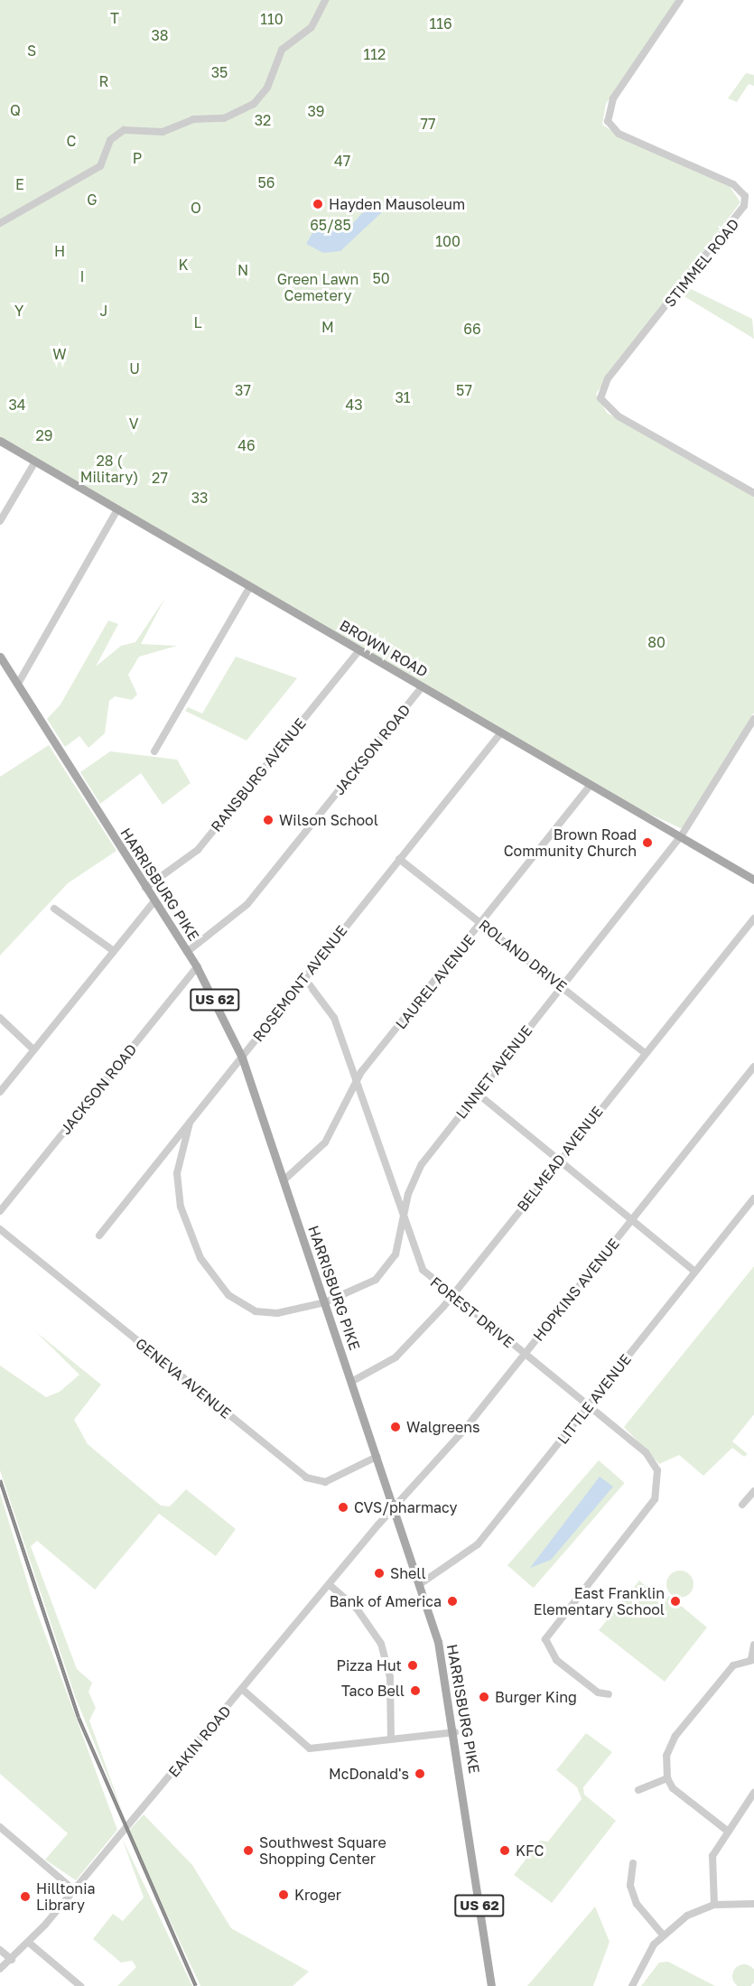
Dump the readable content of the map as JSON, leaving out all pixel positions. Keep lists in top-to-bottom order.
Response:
{
  "streets": {
    "main road": ["BROWN ROAD", "HARRISBURG PIKE", "US 62"],
    "street": [
      "STIMMEL ROAD",
      "JACKSON ROAD",
      "RANSBURG AVENUE",
      "ROLAND DRIVE",
      "LAUREL AVENUE",
      "ROSEMONT AVENUE",
      "LINNET AVENUE",
      "BELMEAD AVENUE",
      "HOPKINS AVENUE",
      "FOREST DRIVE",
      "GENEVA AVENUE",
      "LITTLE AVENUE",
      "EAKIN ROAD"
    ]
  },
  "crossings": [
    ["BROWN ROAD", "JACKSON ROAD"],
    ["BROWN ROAD", "RANSBURG AVENUE"],
    ["BROWN ROAD", "LAUREL AVENUE"],
    ["BROWN ROAD", "ROSEMONT AVENUE"],
    ["BROWN ROAD", "LINNET AVENUE"],
    ["JACKSON ROAD", "HARRISBURG PIKE"],
    ["RANSBURG AVENUE", "HARRISBURG PIKE"],
    ["HARRISBURG PIKE", "LAUREL AVENUE"],
    ["HARRISBURG PIKE", "ROSEMONT AVENUE"],
    ["HARRISBURG PIKE", "LINNET AVENUE"],
    ["HARRISBURG PIKE", "BELMEAD AVENUE"],
    ["HARRISBURG PIKE", "HOPKINS AVENUE"],
    ["HARRISBURG PIKE", "GENEVA AVENUE"],
    ["HARRISBURG PIKE", "LITTLE AVENUE"],
    ["HARRISBURG PIKE", "EAKIN ROAD"],
    ["ROLAND DRIVE", "LAUREL AVENUE"],
    ["ROLAND DRIVE", "ROSEMONT AVENUE"],
    ["ROLAND DRIVE", "LINNET AVENUE"],
    ["ROLAND DRIVE", "BELMEAD AVENUE"],
    ["LAUREL AVENUE", "FOREST DRIVE"],
    ["ROSEMONT AVENUE", "LINNET AVENUE"],
    ["ROSEMONT AVENUE", "FOREST DRIVE"],
    ["LINNET AVENUE", "FOREST DRIVE"],
    ["BELMEAD AVENUE", "FOREST DRIVE"],
    ["HOPKINS AVENUE", "FOREST DRIVE"],
    ["HOPKINS AVENUE", "EAKIN ROAD"],
    ["FOREST DRIVE", "LITTLE AVENUE"]
  ],
  "parks": [
    "T",
    "110",
    "116",
    "38",
    "S",
    "112",
    "35",
    "R",
    "Q",
    "39",
    "32",
    "77",
    "C",
    "P",
    "47",
    "56",
    "E",
    "G",
    "O",
    "65/85",
    "100",
    "H",
    "K",
    "N",
    "I",
    "50",
    "Green Lawn Cemetery",
    "Y",
    "J",
    "L",
    "M",
    "66",
    "W",
    "U",
    "37",
    "57",
    "31",
    "34",
    "43",
    "V",
    "29",
    "46",
    "28 ( Military)",
    "27",
    "33",
    "80"
  ],
  "places": [
    "Hayden Mausoleum",
    "Wilson School",
    "Brown Road Community Church",
    "Walgreens",
    "CVS/pharmacy",
    "Shell",
    "Bank of America",
    "East Franklin Elementary School",
    "Pizza Hut",
    "Taco Bell",
    "Burger King",
    "McDonald's",
    "Southwest Square Shopping Center",
    "KFC",
    "Kroger",
    "Hilltonia Library"
  ]
}
